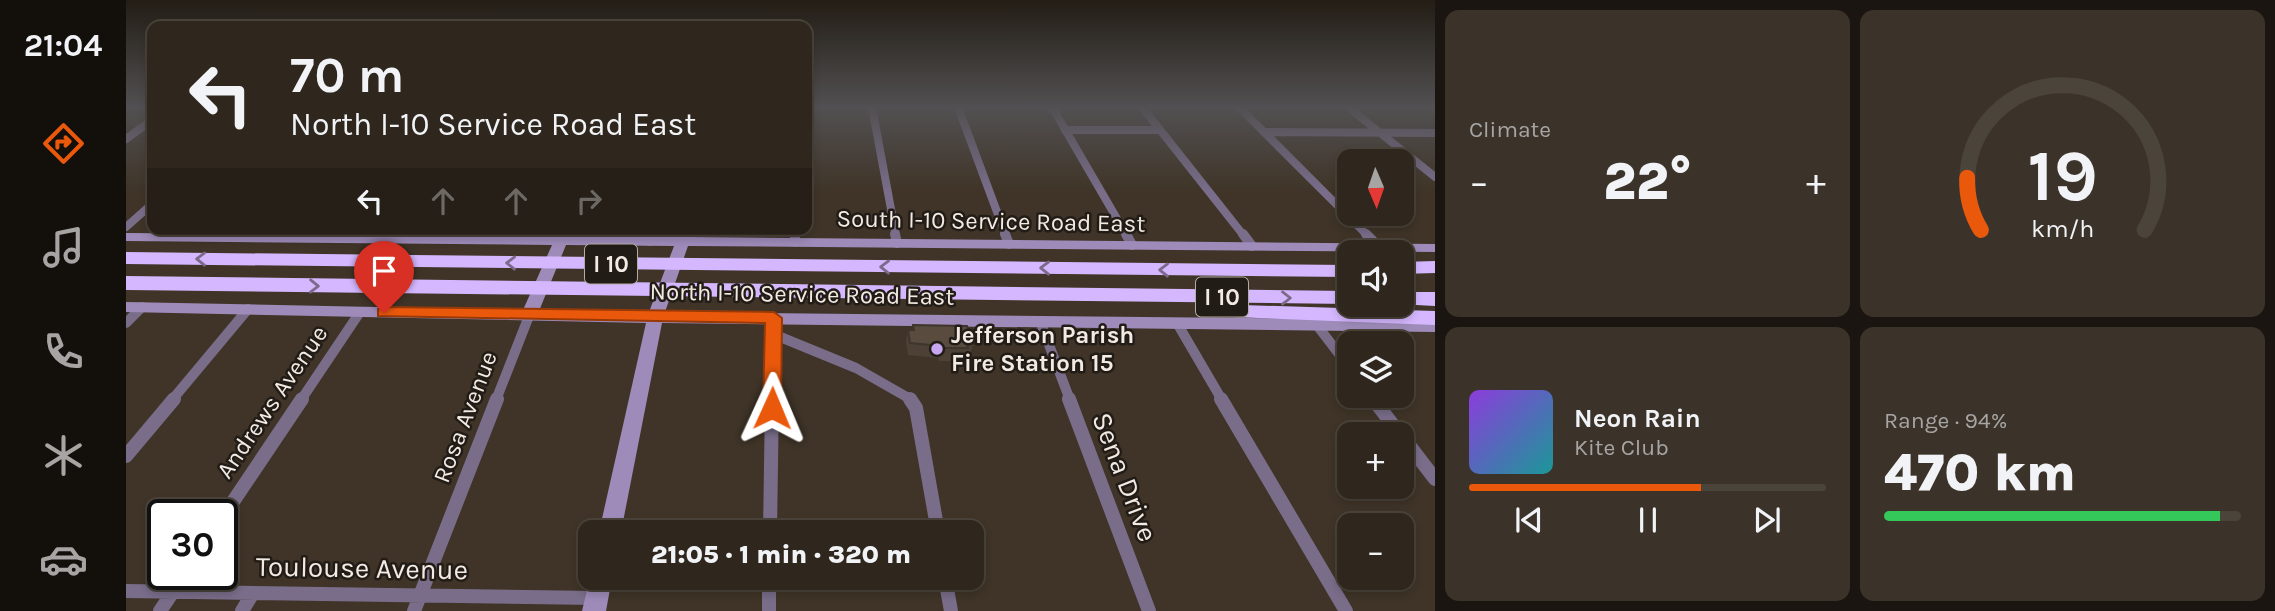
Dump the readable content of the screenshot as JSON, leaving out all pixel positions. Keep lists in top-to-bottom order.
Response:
{
  "streets": {
    "highway": ["I 10"],
    "street": [
      "South I-10 Service Road East",
      "North I-10 Service Road East",
      "Andrews Avenue",
      "Rosa Avenue",
      "Sena Drive",
      "Toulouse Avenue"
    ]
  },
  "crossings": [
    ["South I-10 Service Road East", "Rosa Avenue"],
    ["North I-10 Service Road East", "Andrews Avenue"],
    ["North I-10 Service Road East", "Rosa Avenue"],
    ["North I-10 Service Road East", "Sena Drive"],
    ["Rosa Avenue", "Toulouse Avenue"]
  ],
  "places": ["Jefferson Parish Fire Station 15"],
  "north": "bottom",
  "page": {
    "tabs": "21:04",
    "tile": [
      "Climate",
      ["Range · 94%", "470 km"]
    ],
    "turn": ["70 m", "North I-10 Service Road East"],
    "map_buttons": ["+", "−"],
    "heat": ["−", "22°", "+"],
    "song": ["Neon Rain", "Kite Club"],
    "limit": "30",
    "trip": "21:05 · 1 min · 320 m",
    "gauge": ["19", "km/h"]
  }
}
